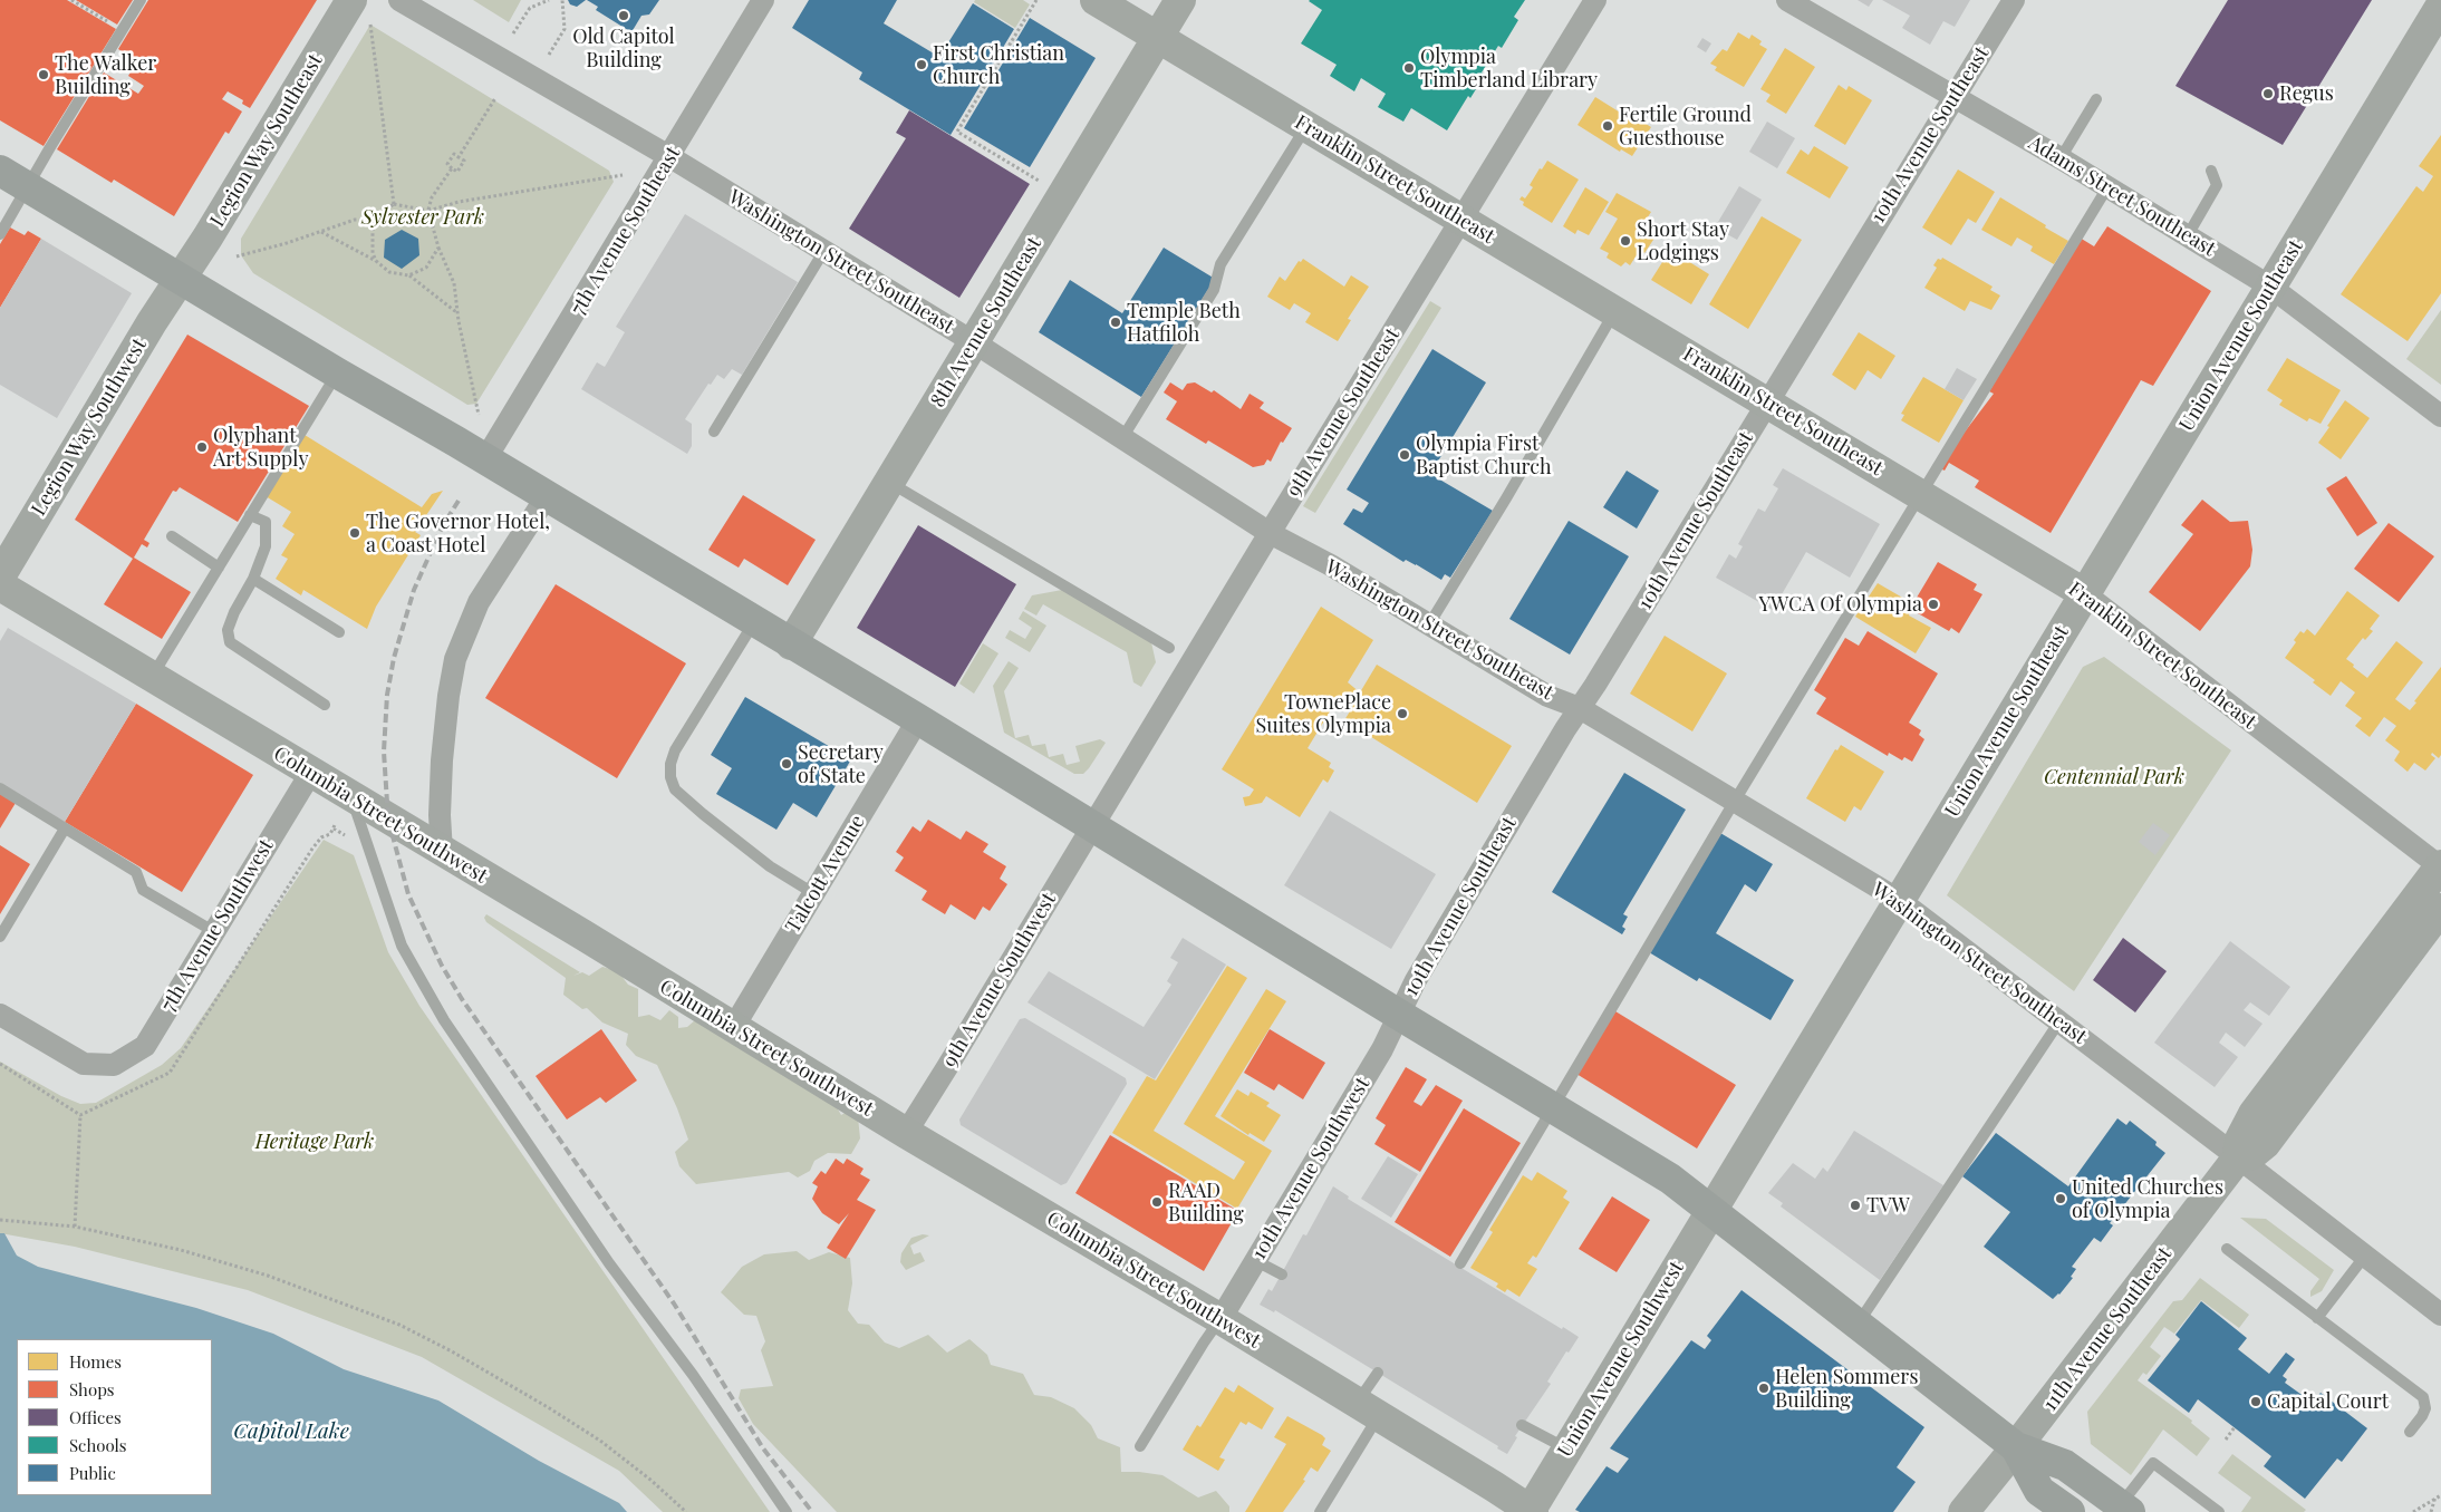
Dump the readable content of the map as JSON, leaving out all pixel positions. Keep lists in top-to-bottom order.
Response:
{
  "streets": {
    "street": [
      "10th Avenue Southeast",
      "Legion Way Southeast",
      "Franklin Street Southeast",
      "Adams Street Southeast",
      "7th Avenue Southeast",
      "Washington Street Southeast",
      "8th Avenue Southeast",
      "Union Avenue Southeast",
      "9th Avenue Southeast",
      "Legion Way Southwest",
      "Columbia Street Southwest",
      "Talcott Avenue",
      "7th Avenue Southwest",
      "9th Avenue Southwest",
      "10th Avenue Southwest",
      "11th Avenue Southeast",
      "Union Avenue Southwest"
    ]
  },
  "crossings": [
    ["10th Avenue Southeast", "Franklin Street Southeast"],
    ["10th Avenue Southeast", "Adams Street Southeast"],
    ["10th Avenue Southeast", "Washington Street Southeast"],
    ["10th Avenue Southeast", "10th Avenue Southwest"],
    ["Legion Way Southeast", "Legion Way Southwest"],
    ["Franklin Street Southeast", "8th Avenue Southeast"],
    ["Franklin Street Southeast", "Union Avenue Southeast"],
    ["Franklin Street Southeast", "9th Avenue Southeast"],
    ["Franklin Street Southeast", "11th Avenue Southeast"],
    ["Adams Street Southeast", "Union Avenue Southeast"],
    ["7th Avenue Southeast", "Washington Street Southeast"],
    ["Washington Street Southeast", "8th Avenue Southeast"],
    ["Washington Street Southeast", "Union Avenue Southeast"],
    ["Washington Street Southeast", "9th Avenue Southeast"],
    ["Washington Street Southeast", "11th Avenue Southeast"],
    ["Union Avenue Southeast", "Union Avenue Southwest"],
    ["9th Avenue Southeast", "9th Avenue Southwest"],
    ["Columbia Street Southwest", "Talcott Avenue"],
    ["Columbia Street Southwest", "7th Avenue Southwest"],
    ["Columbia Street Southwest", "9th Avenue Southwest"],
    ["Columbia Street Southwest", "10th Avenue Southwest"],
    ["Columbia Street Southwest", "Union Avenue Southwest"]
  ],
  "water": ["Capitol Lake"],
  "parks": ["Sylvester Park", "Centennial Park", "Heritage Park"],
  "places": [
    "Old Capitol Building",
    "First Christian Church",
    "Olympia Timberland Library",
    "The Walker Building",
    "Regus",
    "Fertile Ground Guesthouse",
    "Short Stay Lodgings",
    "Temple Beth Hatfiloh",
    "Olyphant Art Supply",
    "Olympia First Baptist Church",
    "The Governor Hotel, a Coast Hotel",
    "YWCA Of Olympia",
    "TownePlace Suites Olympia",
    "Secretary of State",
    "United Churches of Olympia",
    "RAAD Building",
    "TVW",
    "Helen Sommers Building",
    "Capital Court"
  ],
  "legend": [
    "Homes",
    "Shops",
    "Offices",
    "Schools",
    "Public"
  ]
}
